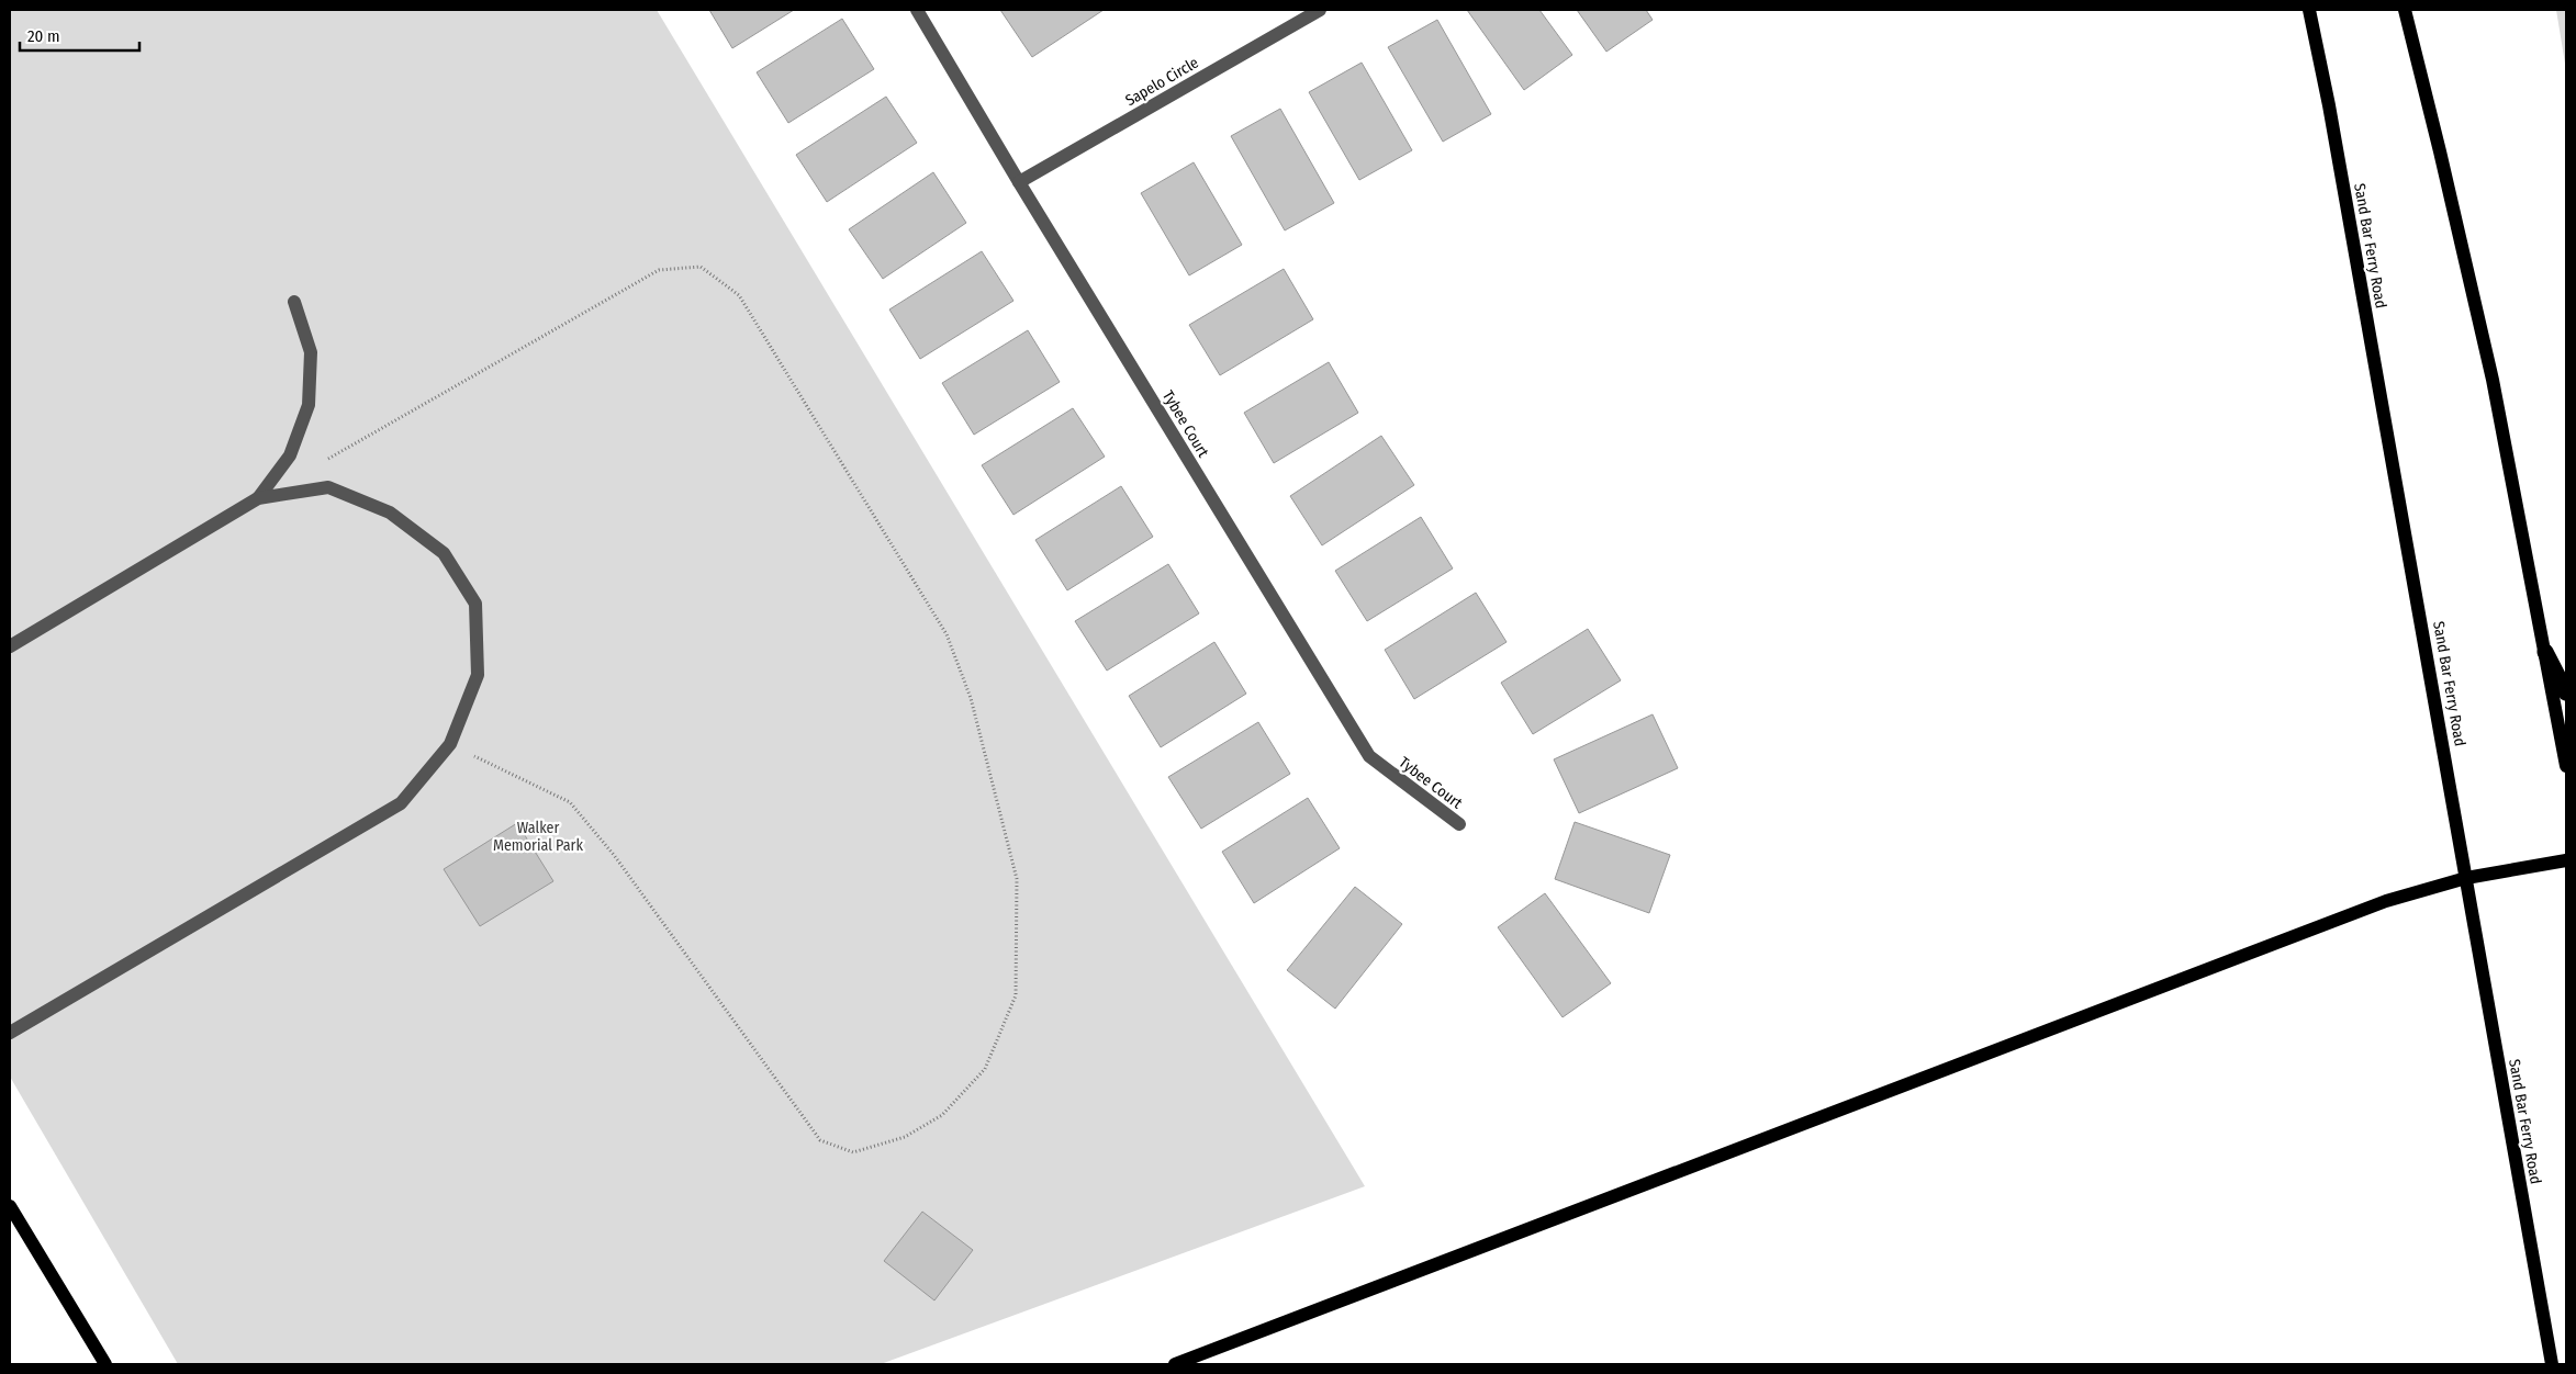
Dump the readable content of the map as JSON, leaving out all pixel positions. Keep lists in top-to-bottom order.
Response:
{
  "streets": {
    "main road": ["Sand Bar Ferry Road"],
    "street": ["Sapelo Circle", "Tybee Court"]
  },
  "crossings": [
    ["Sapelo Circle", "Tybee Court"]
  ],
  "parks": ["Walker Memorial Park"],
  "scale_bar": "20 m"
}
